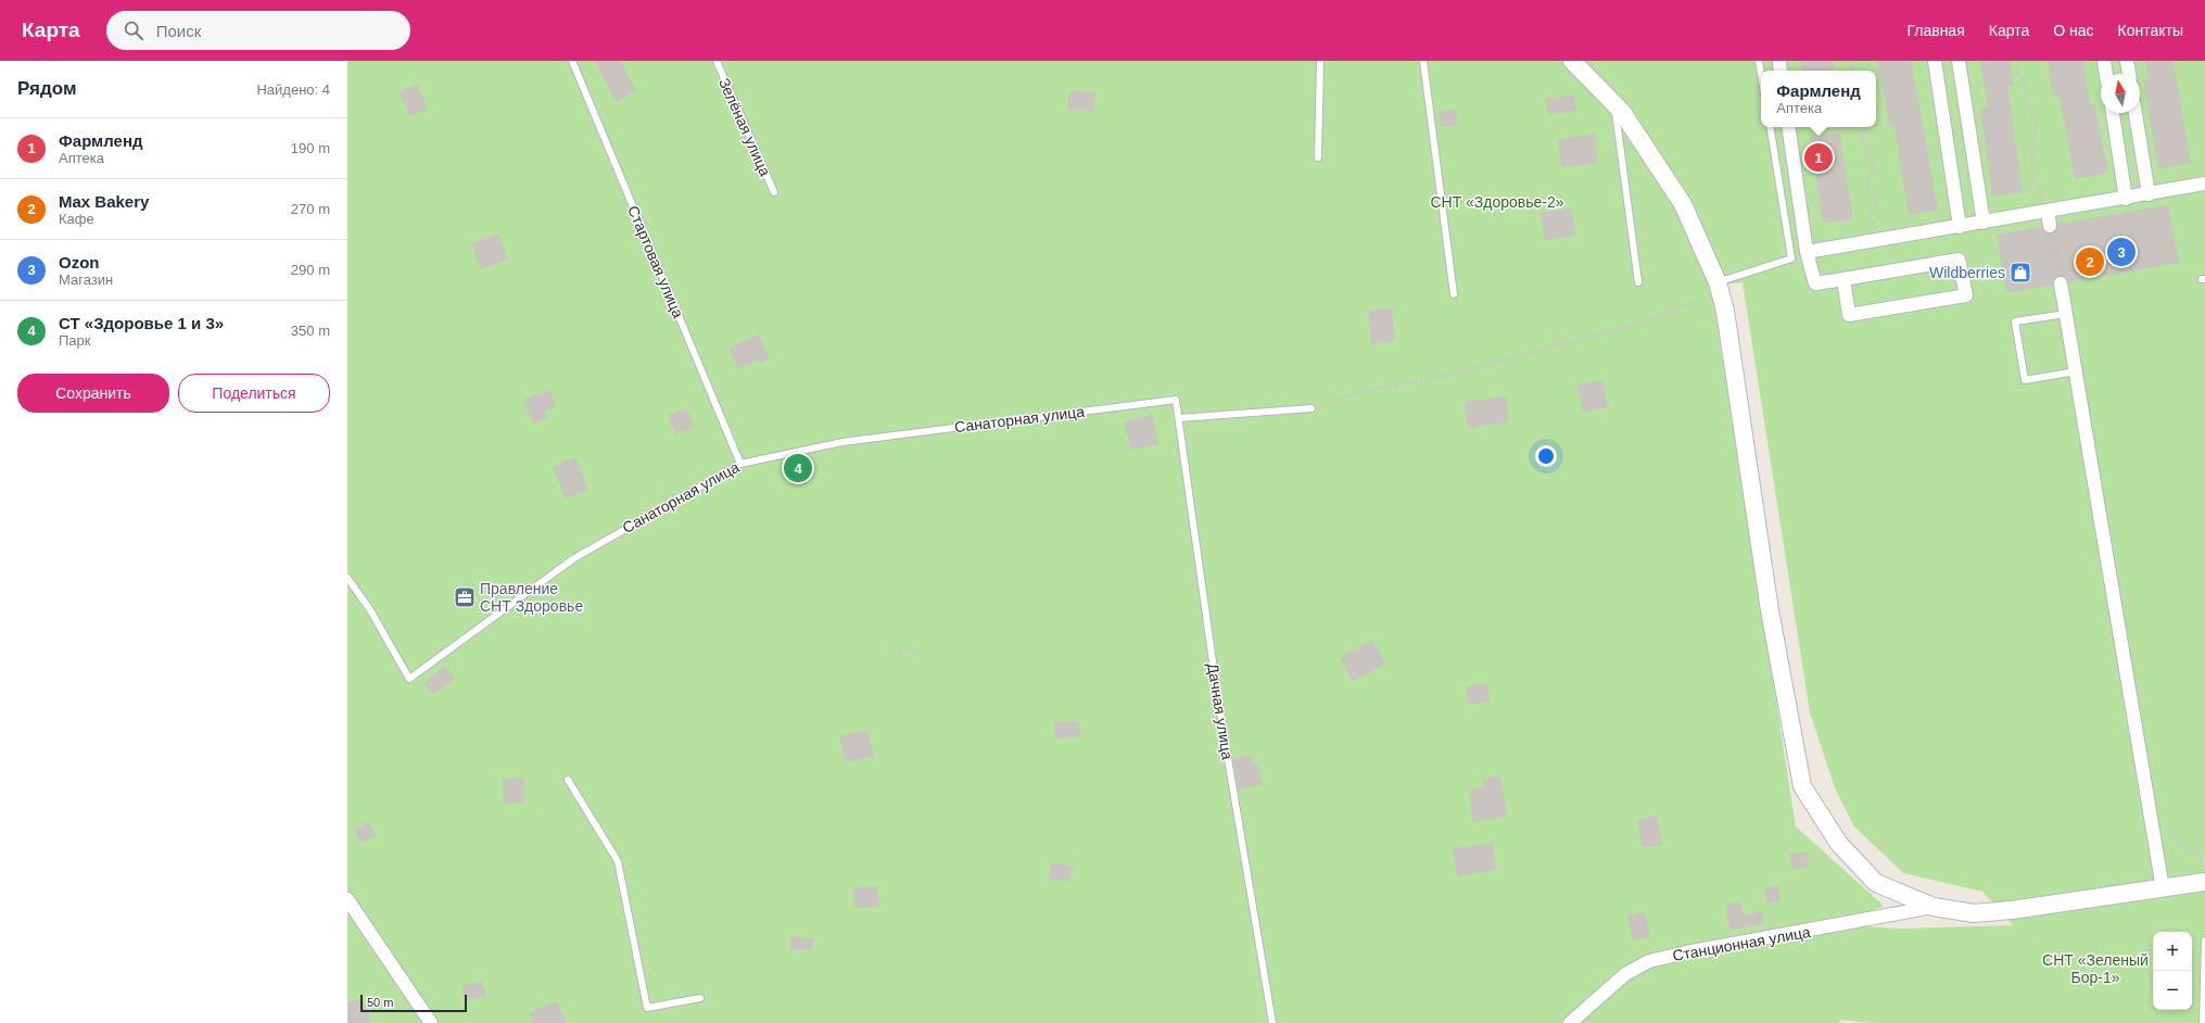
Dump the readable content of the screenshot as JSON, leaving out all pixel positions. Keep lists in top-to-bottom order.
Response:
{
  "streets": {
    "street": ["Станционная улица"],
    "lane": [
      "Зелёная улица",
      "Стартовая улица",
      "Санаторная улица",
      "Дачная улица"
    ]
  },
  "crossings": [
    ["Стартовая улица", "Санаторная улица"],
    ["Санаторная улица", "Дачная улица"]
  ],
  "parks": ["СНТ «Здоровье-2»", "СНТ «Зеленый Бор-1»"],
  "places": {
    "shop": ["Wildberries"],
    "office": ["Правление СНТ Здоровье"]
  },
  "scale_bar": "50 m",
  "north": "top",
  "page": {
    "header": "Карта",
    "search": "Поиск",
    "nav": [
      "Главная",
      "Карта",
      "О нас",
      "Контакты"
    ],
    "heading": ["Рядом", "Найдено: 4"],
    "popup": ["Фармленд", "Аптека"],
    "list": [
      {
        "mark": "1",
        "name": "Фармленд",
        "note": "Аптека",
        "value": "190 m"
      },
      {
        "mark": "2",
        "name": "Max Bakery",
        "note": "Кафе",
        "value": "270 m"
      },
      {
        "mark": "3",
        "name": "Ozon",
        "note": "Магазин",
        "value": "290 m"
      },
      {
        "mark": "4",
        "name": "СТ «Здоровье 1 и 3»",
        "note": "Парк",
        "value": "350 m"
      }
    ],
    "pins": [
      "1",
      "3",
      "2",
      "4"
    ],
    "buttons": ["Сохранить", "Поделиться"],
    "map_buttons": ["+", "−"],
    "scale": "50 m"
  }
}
